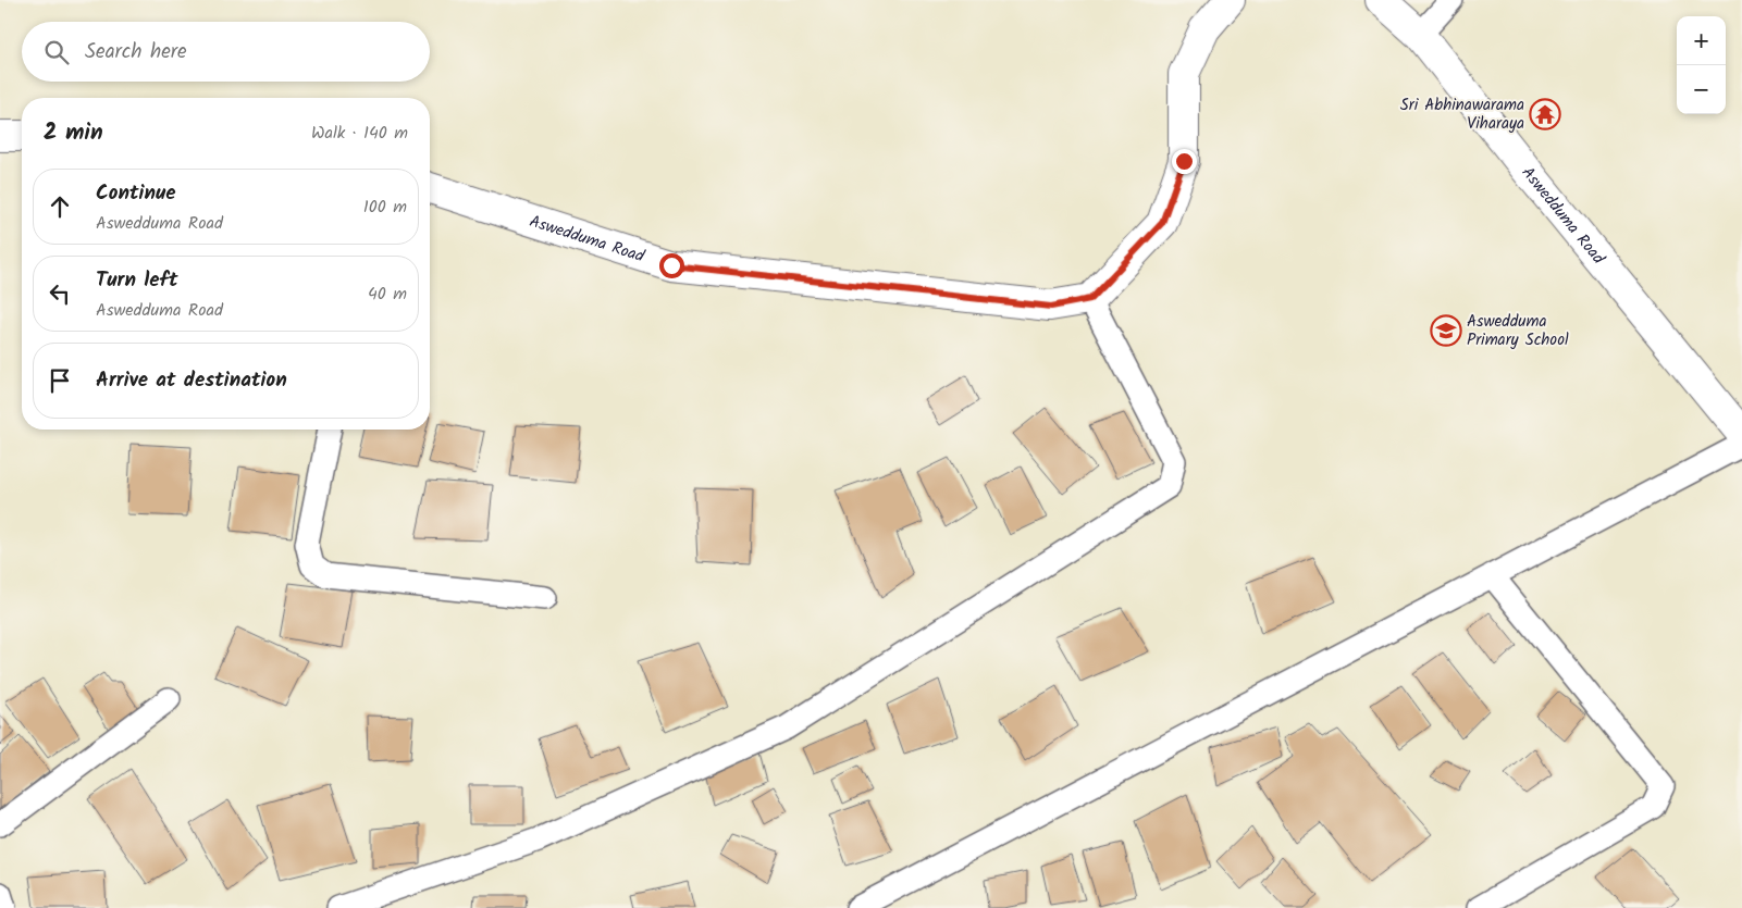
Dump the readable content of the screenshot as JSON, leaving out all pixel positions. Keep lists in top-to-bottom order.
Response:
{
  "streets": {
    "street": ["Aswedduma Road"]
  },
  "places": {
    "temple": ["Sri Abhinawarama Viharaya"],
    "school or university": ["Aswedduma Primary School"]
  },
  "page": {
    "map_buttons": ["+", "−"],
    "search": "Search here",
    "heading": ["2 min", "Walk · 140 m"],
    "list": [
      ["Continue", "Aswedduma Road", "100 m"],
      ["Turn left", "Aswedduma Road", "40 m"],
      "Arrive at destination"
    ]
  }
}
